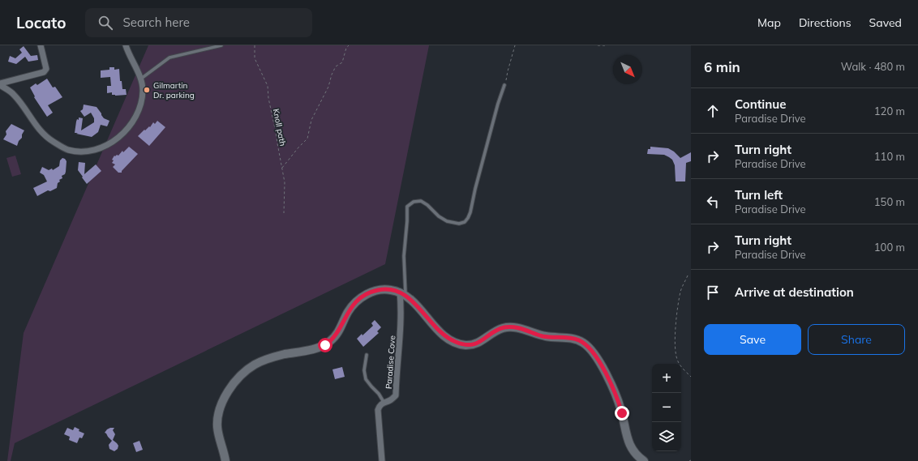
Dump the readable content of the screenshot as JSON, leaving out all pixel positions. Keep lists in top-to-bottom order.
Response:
{
  "streets": {
    "street": ["Paradise Cove"],
    "path": ["Knoll path"]
  },
  "places": ["Gilmartin Dr. parking"],
  "north": "bottom right",
  "page": {
    "header": "Locato",
    "search": "Search here",
    "nav": ["Map", "Directions", "Saved"],
    "heading": ["6 min", "Walk · 480 m"],
    "list": [
      ["Continue", "Paradise Drive", "120 m"],
      ["Turn right", "Paradise Drive", "110 m"],
      ["Turn left", "Paradise Drive", "150 m"],
      ["Turn right", "Paradise Drive", "100 m"],
      "Arrive at destination"
    ],
    "buttons": ["Save", "Share"],
    "map_buttons": ["+", "−"]
  }
}
